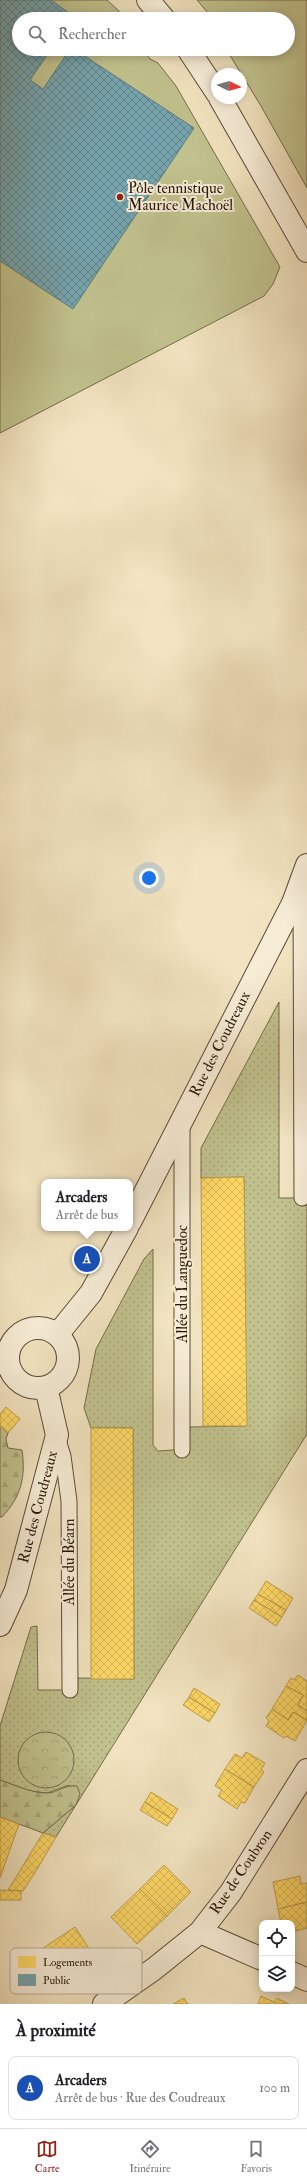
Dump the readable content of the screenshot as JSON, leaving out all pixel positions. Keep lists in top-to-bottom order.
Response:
{
  "streets": {
    "street": ["Rue des Coudreaux", "Rue de Coubron"],
    "lane": ["Allée du Languedoc", "Allée du Béarn"]
  },
  "crossings": [
    ["Rue des Coudreaux", "Allée du Languedoc"],
    ["Rue des Coudreaux", "Allée du Béarn"]
  ],
  "places": ["Pôle tennistique Maurice Machoël"],
  "legend": ["Logements", "Public"],
  "north": "right",
  "page": {
    "search": "Rechercher",
    "popup": ["Arcaders", "Arrêt de bus"],
    "pins": "A",
    "heading": "À proximité",
    "list": [
      {
        "mark": "A",
        "name": "Arcaders",
        "note": "Arrêt de bus · Rue des Coudreaux",
        "value": "100 m"
      }
    ],
    "nav": ["Carte", "Itinéraire", "Favoris"]
  }
}
